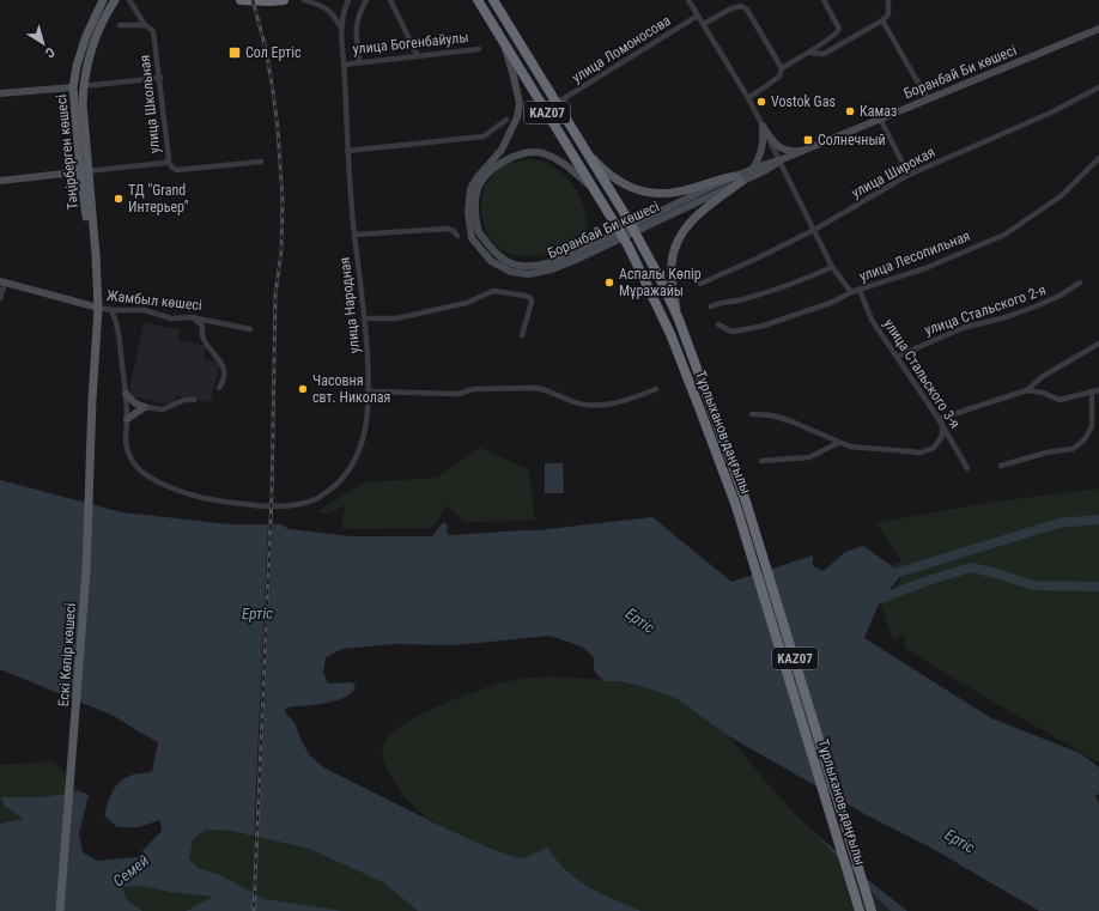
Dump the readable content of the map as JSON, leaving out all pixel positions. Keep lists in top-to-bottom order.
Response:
{
  "streets": {
    "highway": ["KAZ07", "Тұрлыханов даңғылы"],
    "main road": [
      "Боранбай Би көшесі",
      "Тәңірберген көшесі",
      "Жамбыл көшесі",
      "Ескі Көпір көшесі"
    ],
    "street": [
      "улица Богенбайулы",
      "улица Ломоносова",
      "улица Школьная",
      "улица Широкая",
      "улица Лесопильная",
      "улица Народная",
      "улица Стальского 2-я",
      "улица Стальского 3-я"
    ]
  },
  "crossings": [
    ["улица Богенбайулы", "улица Народная"],
    ["улица Ломоносова", "Тұрлыханов даңғылы"],
    ["улица Школьная", "Тәңірберген көшесі"],
    ["Тәңірберген көшесі", "Жамбыл көшесі"],
    ["Тәңірберген көшесі", "Ескі Көпір көшесі"],
    ["улица Лесопильная", "улица Стальского 3-я"],
    ["Жамбыл көшесі", "улица Народная"],
    ["Жамбыл көшесі", "Ескі Көпір көшесі"],
    ["улица Стальского 2-я", "улица Стальского 3-я"]
  ],
  "water": ["Ертіс", "Семей"],
  "places": {
    "transit": ["Сол Ертіс", "Солнечный"],
    "other": [
      "Vostok Gas",
      "Камаз",
      "ТД \"Grand Интерьер\"",
      "Аспалы Көпір Мұражайы",
      "Часовня свт. Николая"
    ]
  },
  "north": "bottom right"
}
